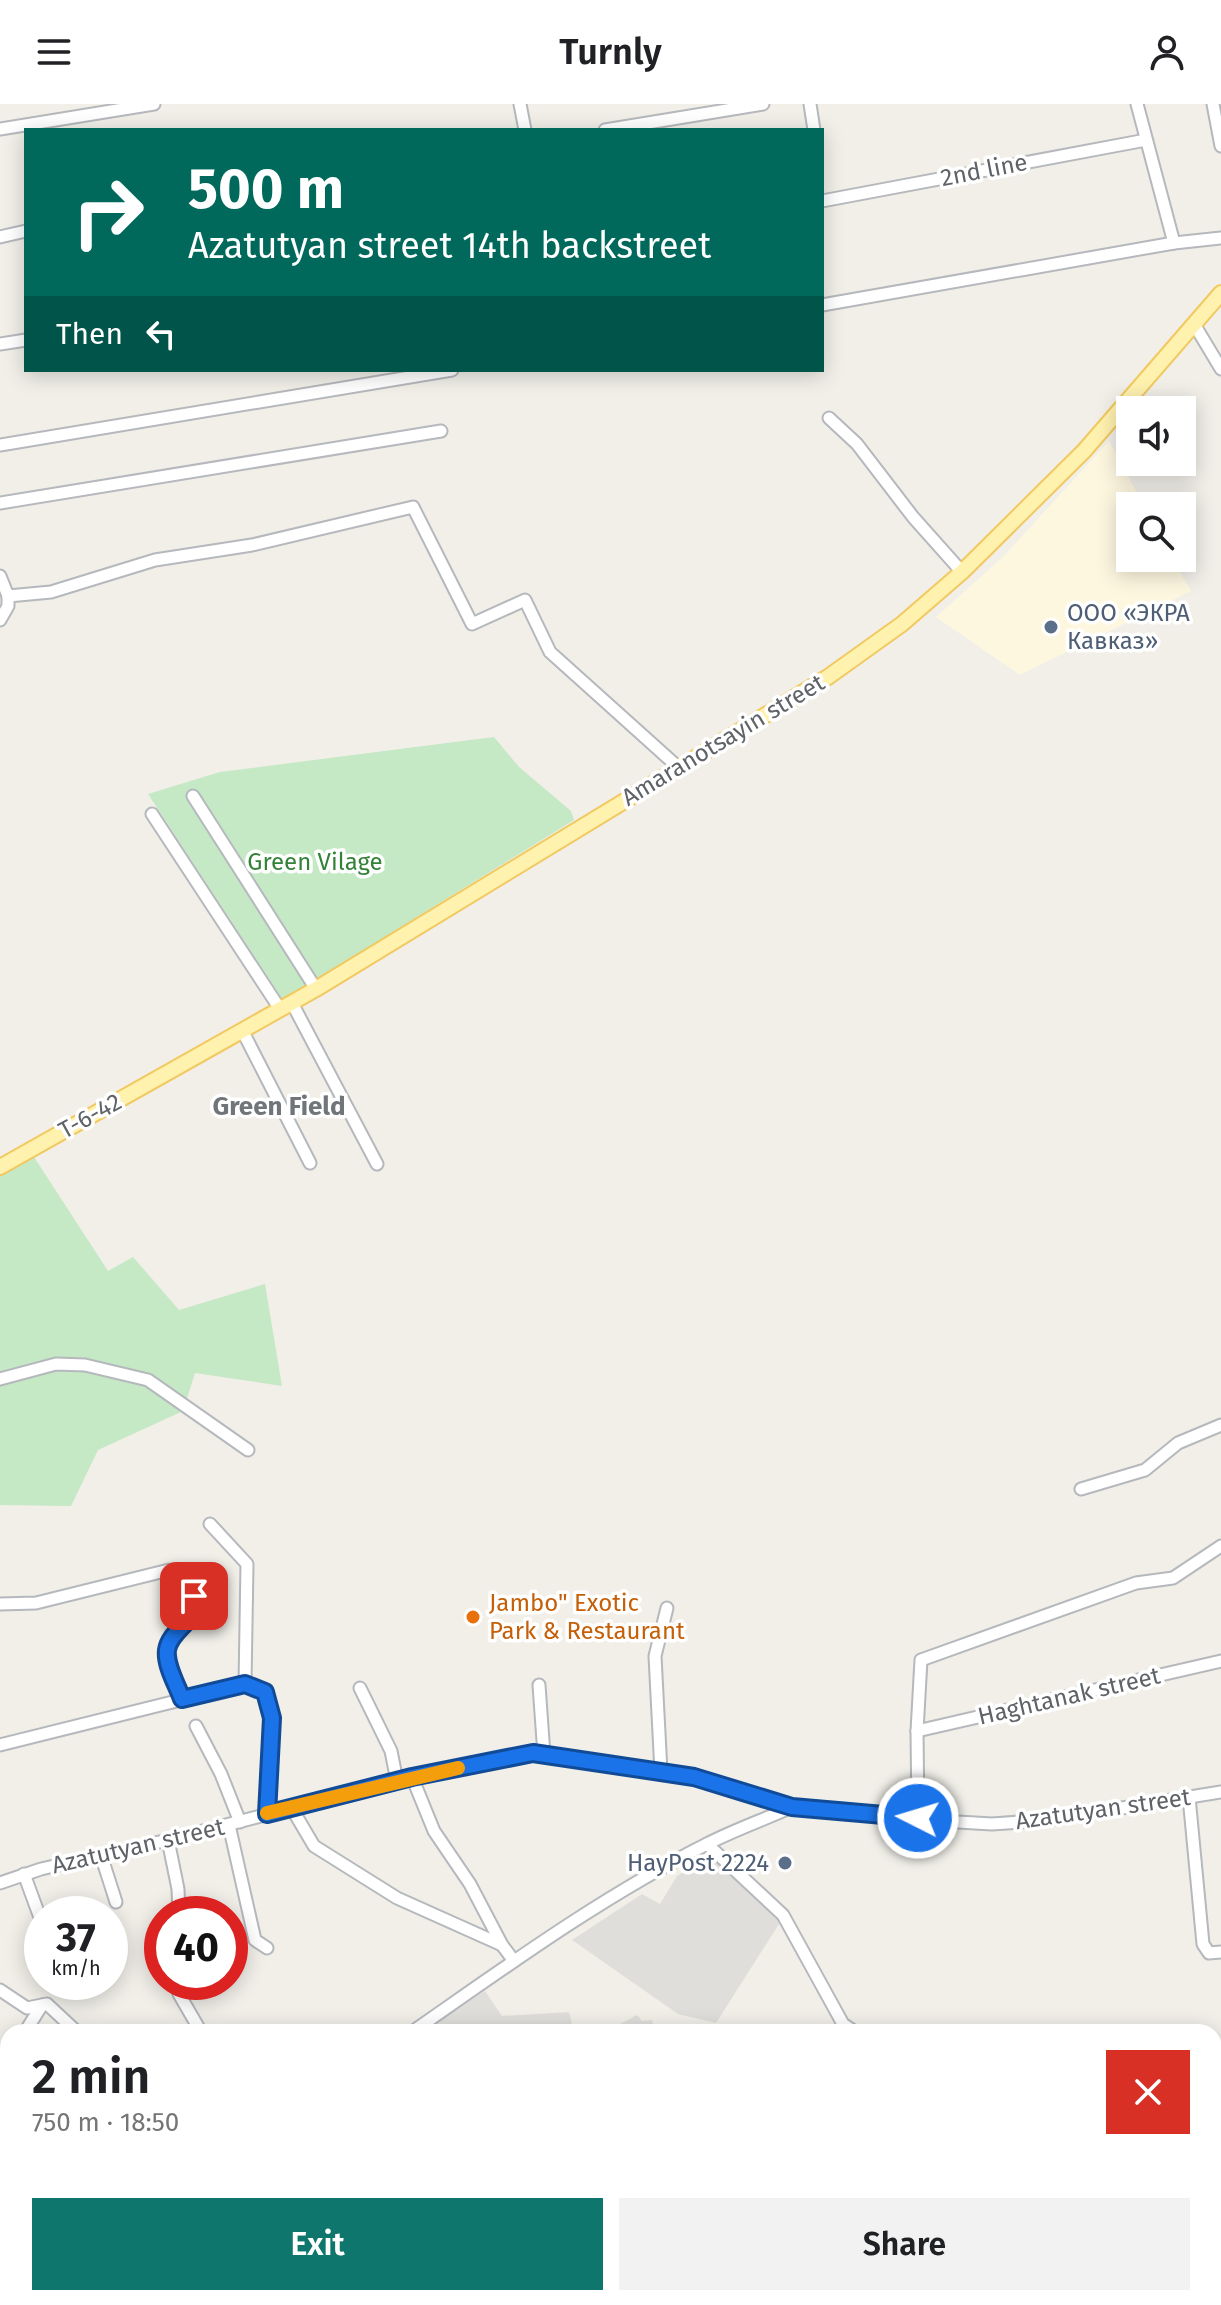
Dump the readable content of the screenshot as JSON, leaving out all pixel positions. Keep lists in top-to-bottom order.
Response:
{
  "streets": {
    "main road": ["Amaranotsayin street", "T-6-42"],
    "street": ["2nd line", "Haghtanak street", "Azatutyan street"]
  },
  "crossings": [
    ["Amaranotsayin street", "T-6-42"]
  ],
  "districts": ["Green Field"],
  "parks": ["Green Vilage"],
  "places": ["ООО «ЭКРА Кавказ»", "Jambo\" Exotic Park & Restaurant", "HayPost 2224"],
  "page": {
    "header": "Turnly",
    "turn": ["500 m", "Azatutyan street 14th backstreet"],
    "then": "Then",
    "speed": "37 km/h",
    "limit": "40",
    "heading": ["2 min", "750 m · 18:50"],
    "buttons": ["Exit", "Share"]
  }
}
